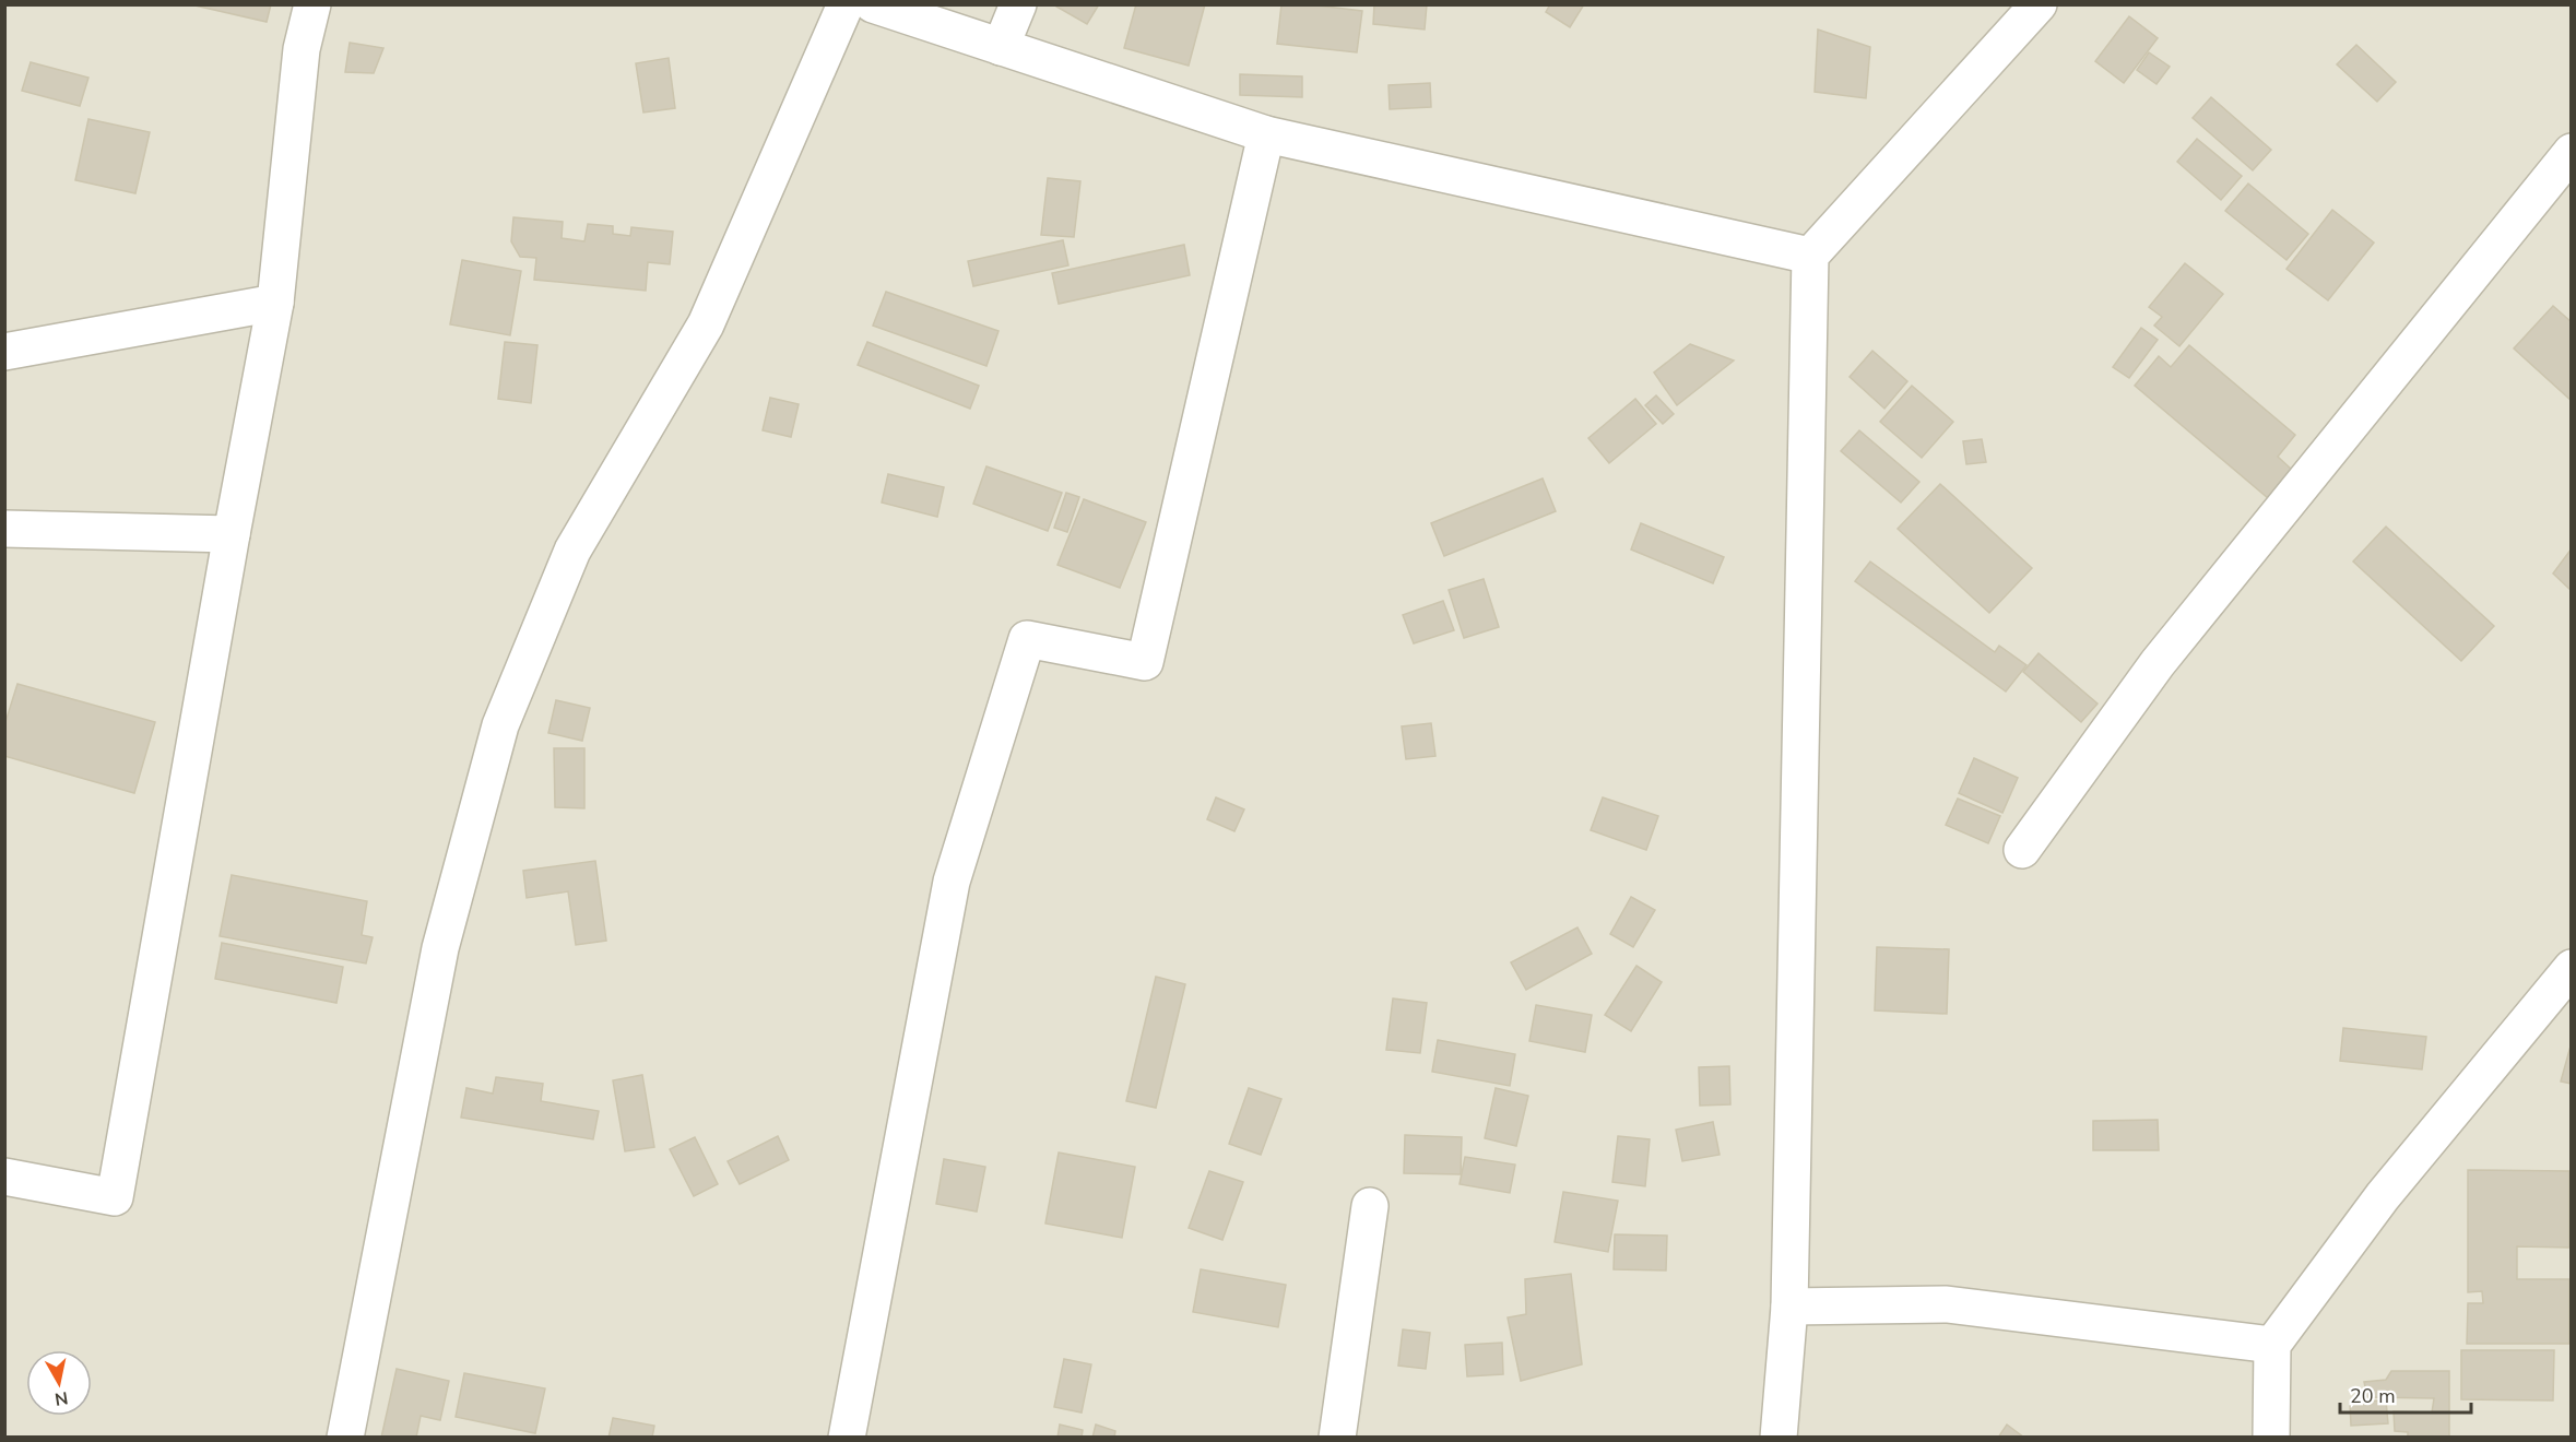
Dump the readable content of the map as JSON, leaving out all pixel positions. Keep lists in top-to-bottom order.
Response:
{
  "scale_bar": "20 m",
  "north": "bottom"
}
